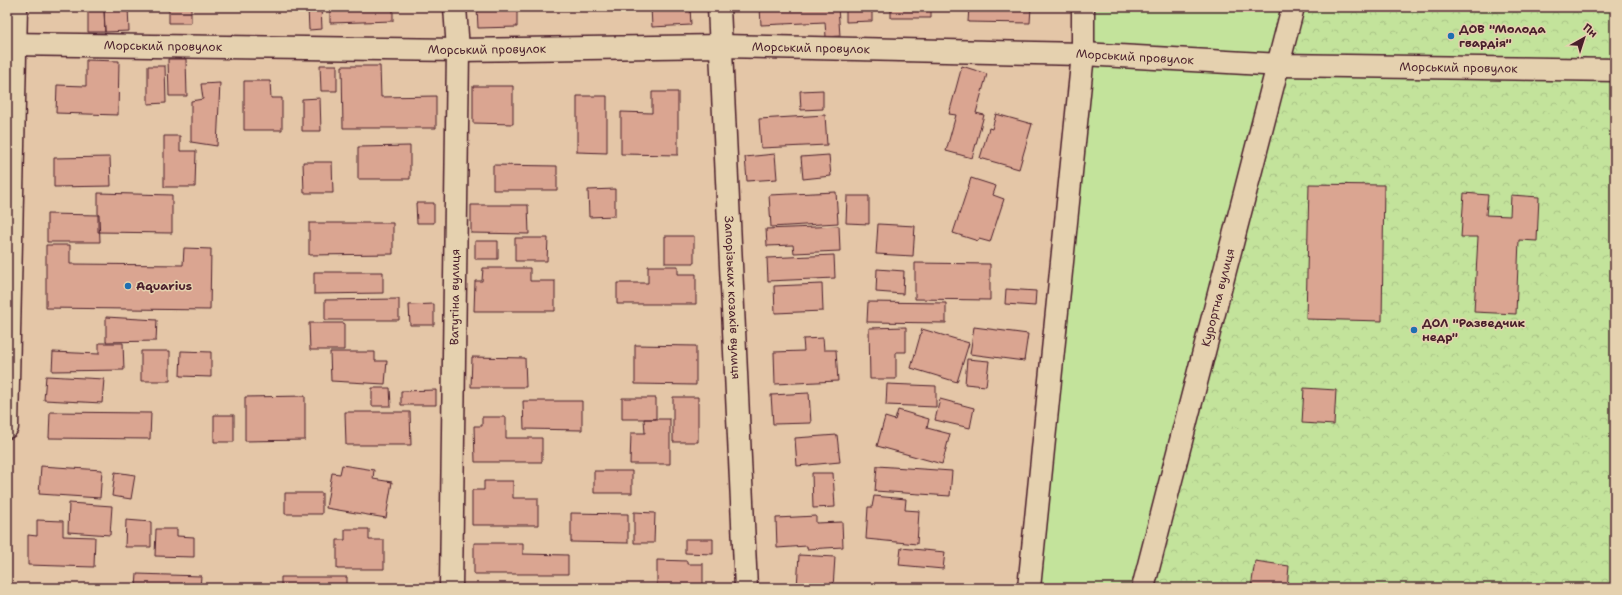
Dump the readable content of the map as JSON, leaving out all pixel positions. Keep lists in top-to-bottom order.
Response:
{
  "streets": {
    "street": [
      "Морський провулок",
      "Ватутіна вулиця",
      "Запорізьких козаків вулиця",
      "Курортна вулиця"
    ]
  },
  "crossings": [
    ["Морський провулок", "Ватутіна вулиця"],
    ["Морський провулок", "Запорізьких козаків вулиця"],
    ["Морський провулок", "Курортна вулиця"]
  ],
  "places": ["ДОВ \"Молода гвардія\"", "Aquarius", "ДОЛ \"Разведчик недр\""],
  "north": "top right"
}
